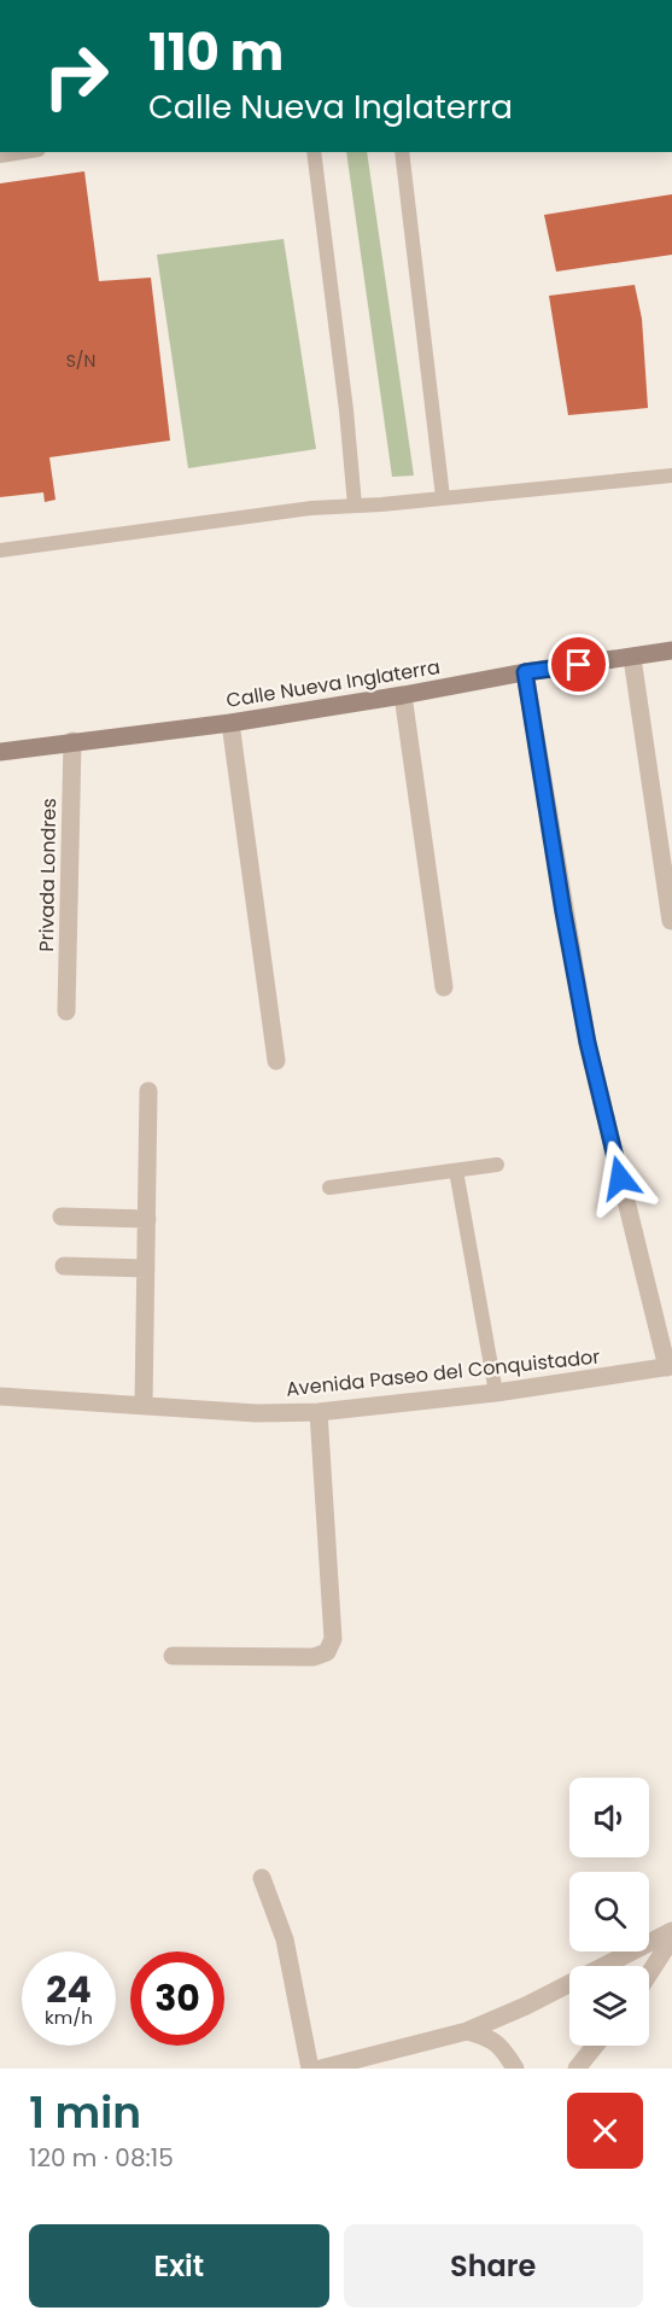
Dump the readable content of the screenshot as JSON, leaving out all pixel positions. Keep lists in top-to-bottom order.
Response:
{
  "streets": {
    "street": ["Calle Nueva Inglaterra", "Privada Londres", "Avenida Paseo del Conquistador"]
  },
  "crossings": [
    ["Calle Nueva Inglaterra", "Privada Londres"]
  ],
  "house_numbers": ["S/N"],
  "page": {
    "turn": ["110 m", "Calle Nueva Inglaterra"],
    "speed": "24 km/h",
    "limit": "30",
    "heading": ["1 min", "120 m · 08:15"],
    "buttons": ["Exit", "Share"]
  }
}
